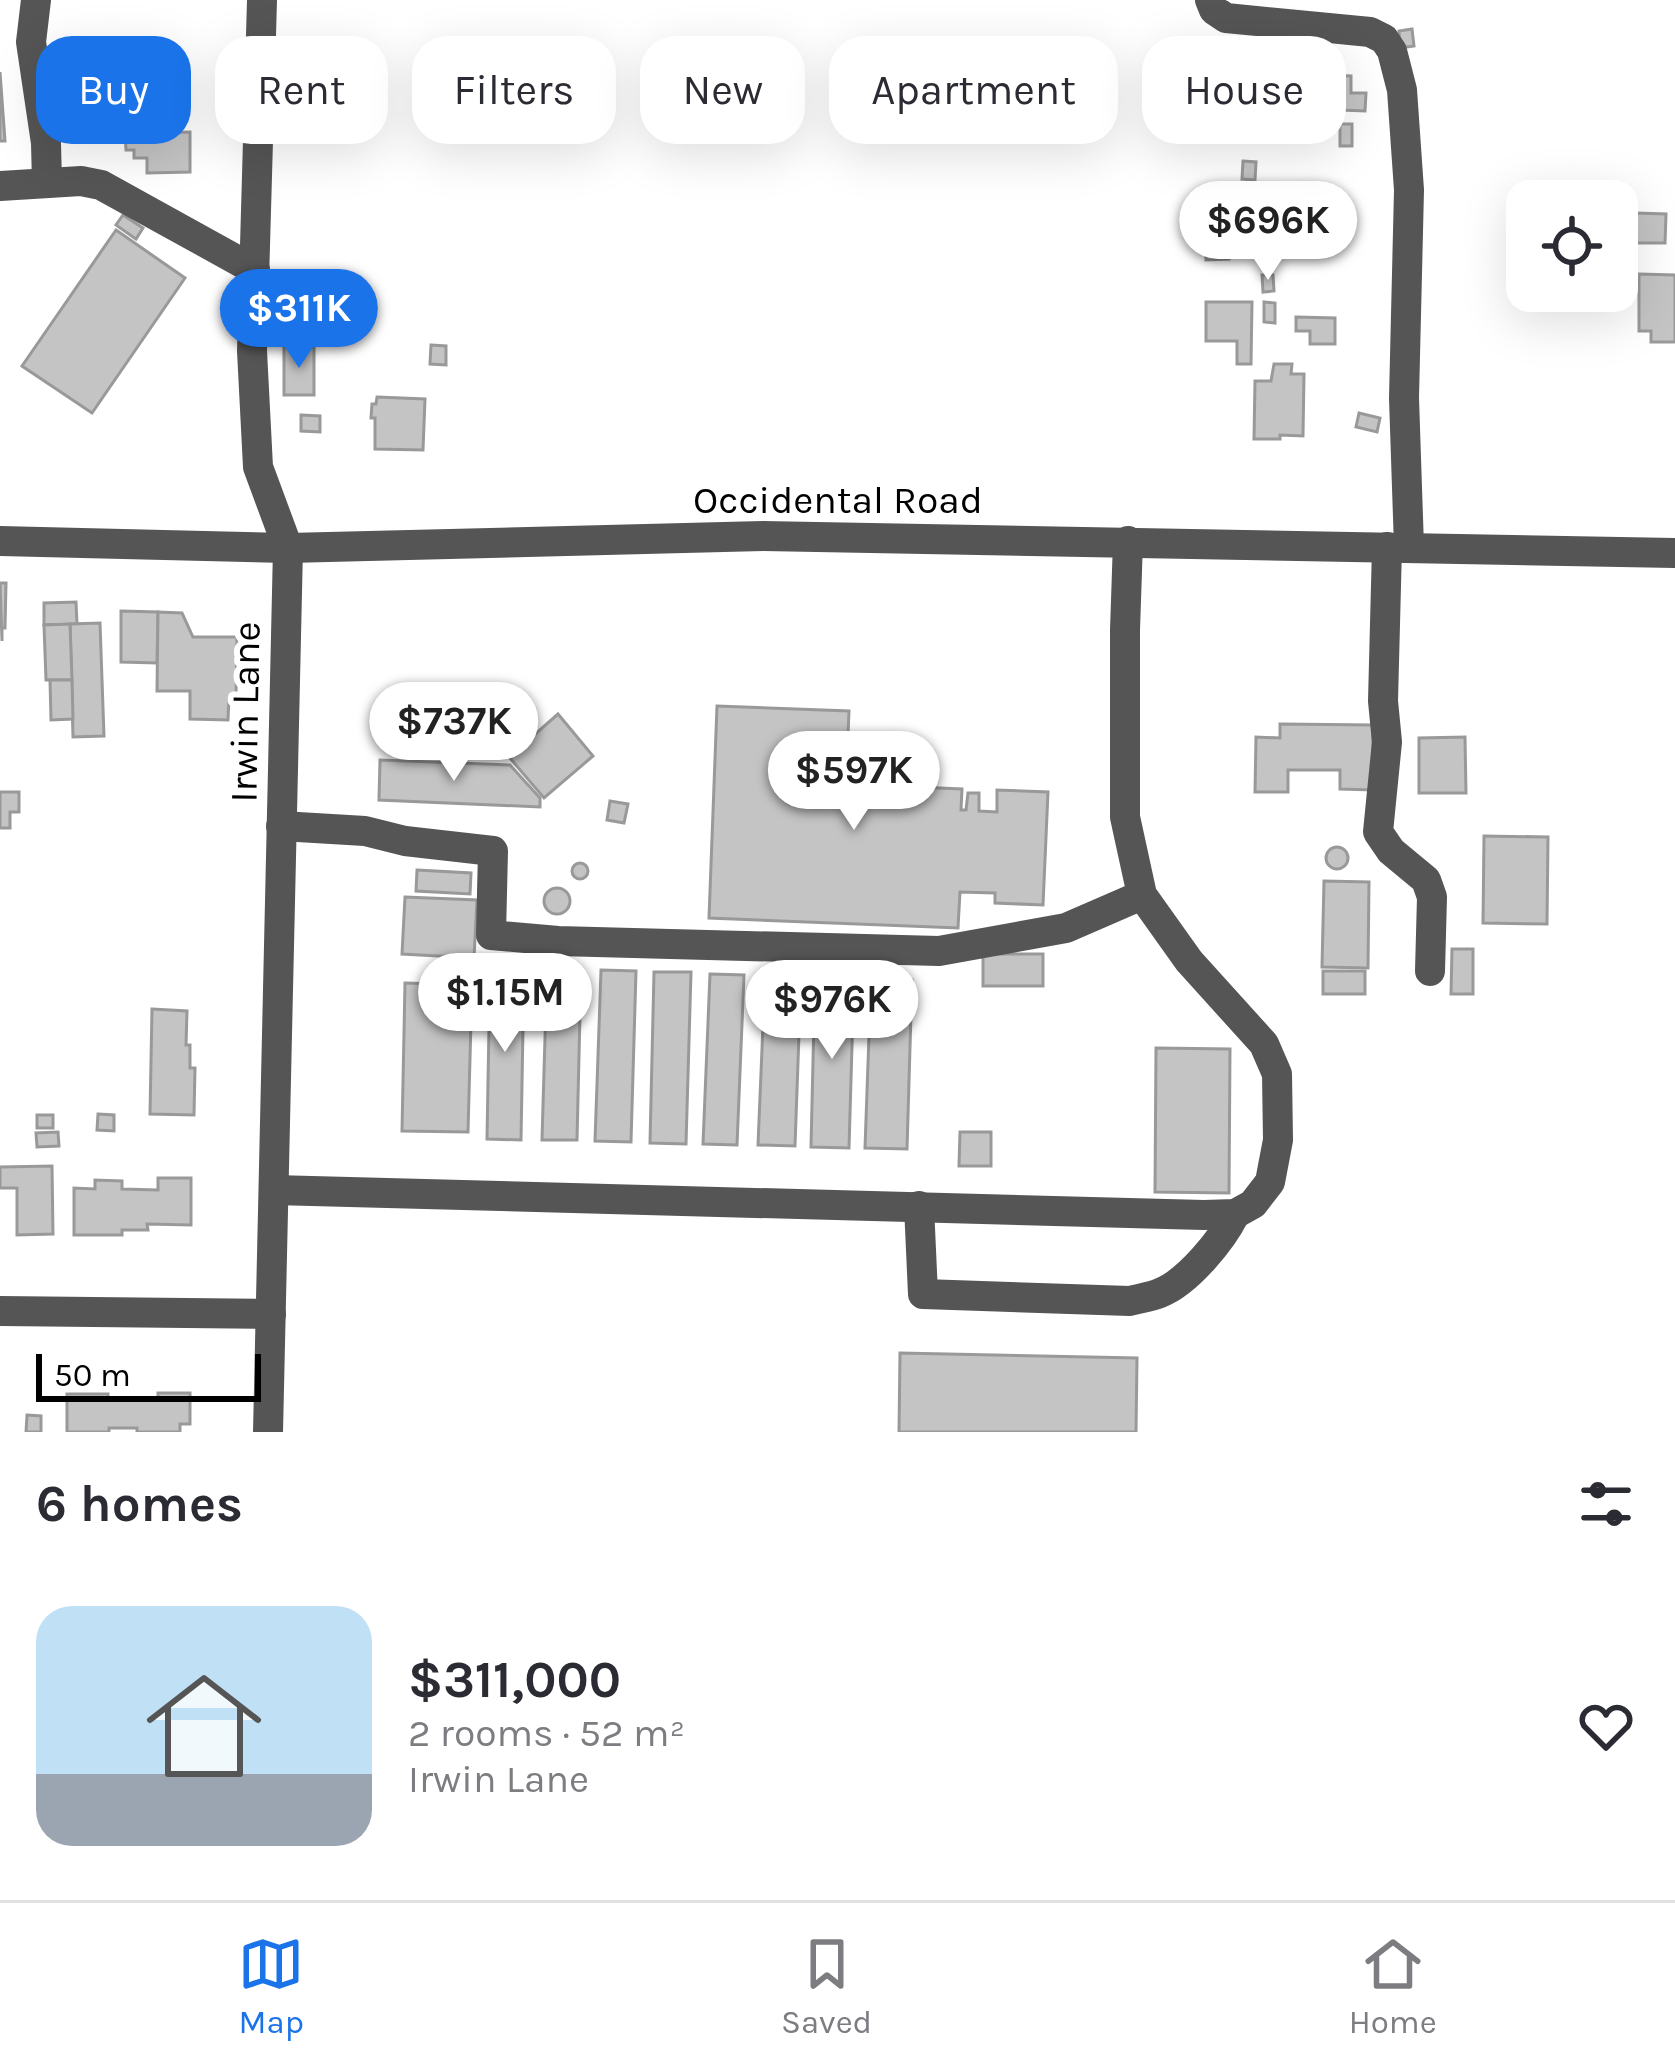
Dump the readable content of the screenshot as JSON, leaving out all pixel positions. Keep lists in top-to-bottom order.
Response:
{
  "streets": {
    "street": ["Occidental Road", "Irwin Lane"]
  },
  "crossings": [
    ["Occidental Road", "Irwin Lane"]
  ],
  "scale_bar": "50 m",
  "page": {
    "chip": [
      "Buy",
      "Rent",
      "Filters",
      "New",
      "Apartment",
      "House"
    ],
    "price": [
      "$696K",
      "$311K",
      "$737K",
      "$597K",
      "$1.15M",
      "$976K"
    ],
    "scale": "50 m",
    "heading": "6 homes",
    "list": [
      {
        "name": "$311,000",
        "note": "2 rooms · 52 m² · Irwin Lane"
      }
    ],
    "tabs": ["Map", "Saved", "Home"]
  }
}
